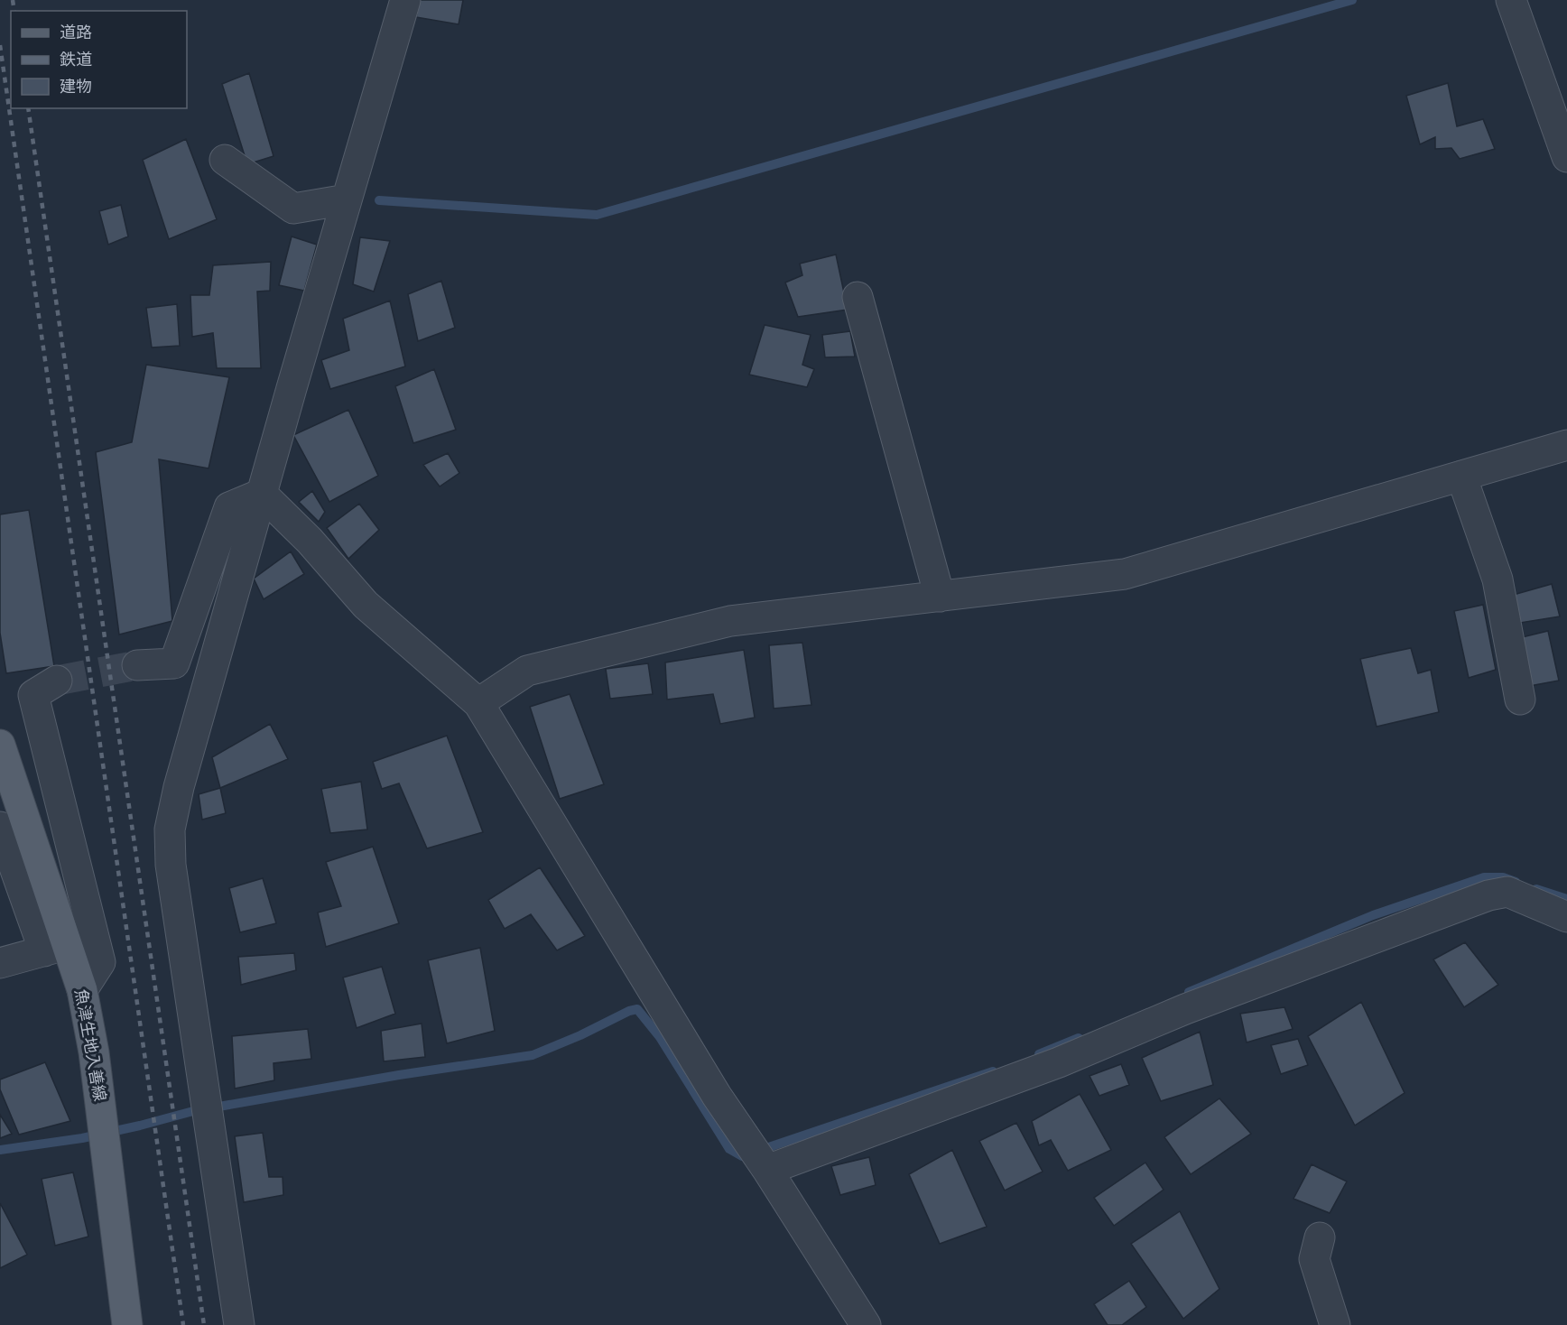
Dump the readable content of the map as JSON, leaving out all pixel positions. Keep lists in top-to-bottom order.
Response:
{
  "streets": {
    "main road": ["魚津生地入善線"]
  },
  "legend": ["道路", "鉄道", "建物"]
}
